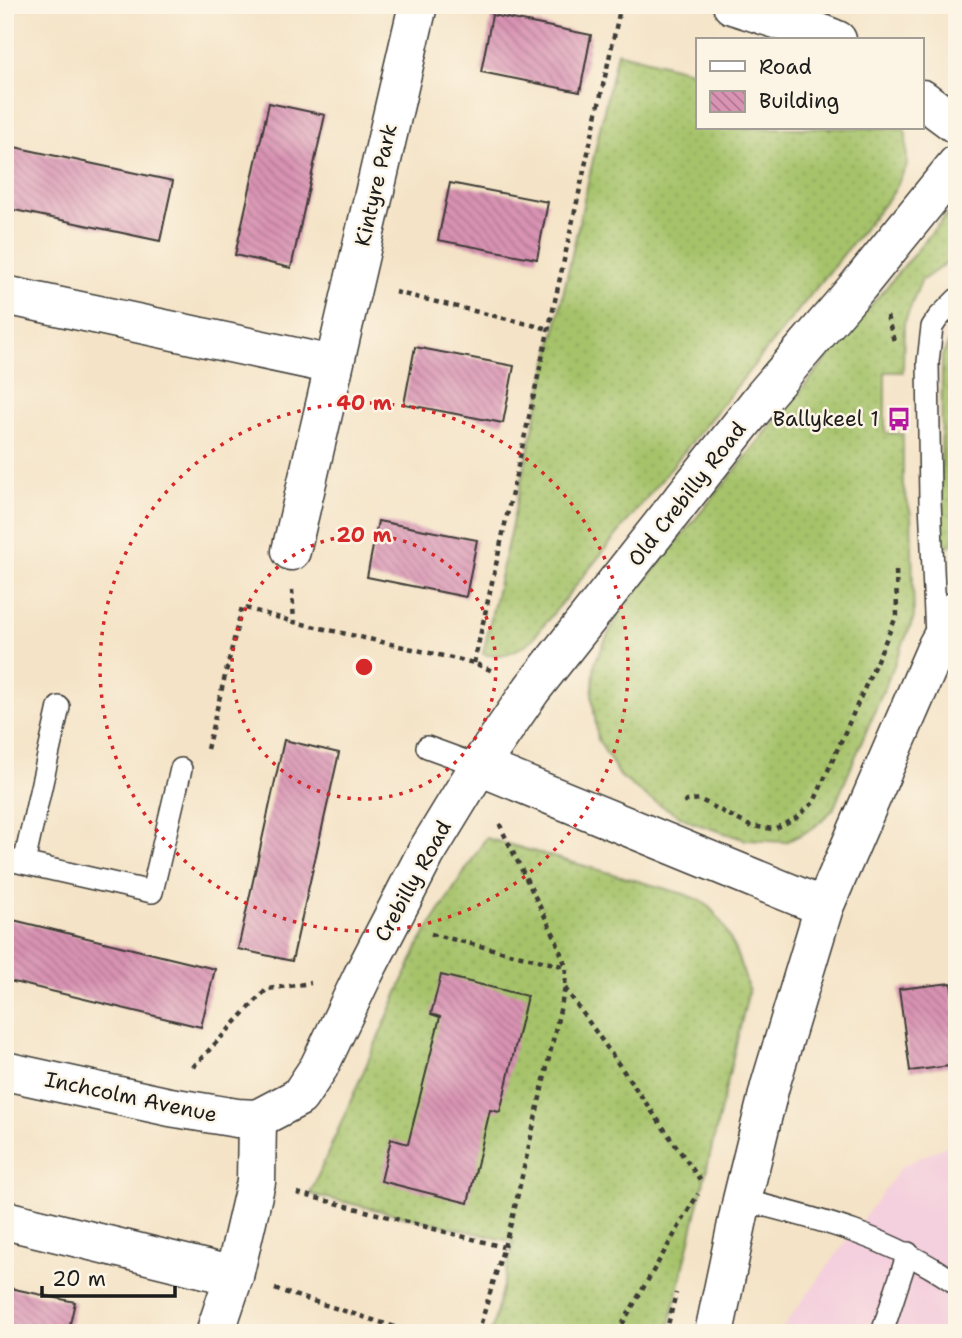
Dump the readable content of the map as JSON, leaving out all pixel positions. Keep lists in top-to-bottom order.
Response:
{
  "streets": {
    "street": [
      "Kintyre Park",
      "Old Crebilly Road",
      "Crebilly Road",
      "Inchcolm Avenue"
    ]
  },
  "crossings": [
    ["Old Crebilly Road", "Crebilly Road"],
    ["Crebilly Road", "Inchcolm Avenue"]
  ],
  "places": {
    "bus stop": ["Ballykeel 1"]
  },
  "legend": ["Road", "Building"],
  "scale_bar": "20 m",
  "rings": ["40 m", "20 m"]
}
